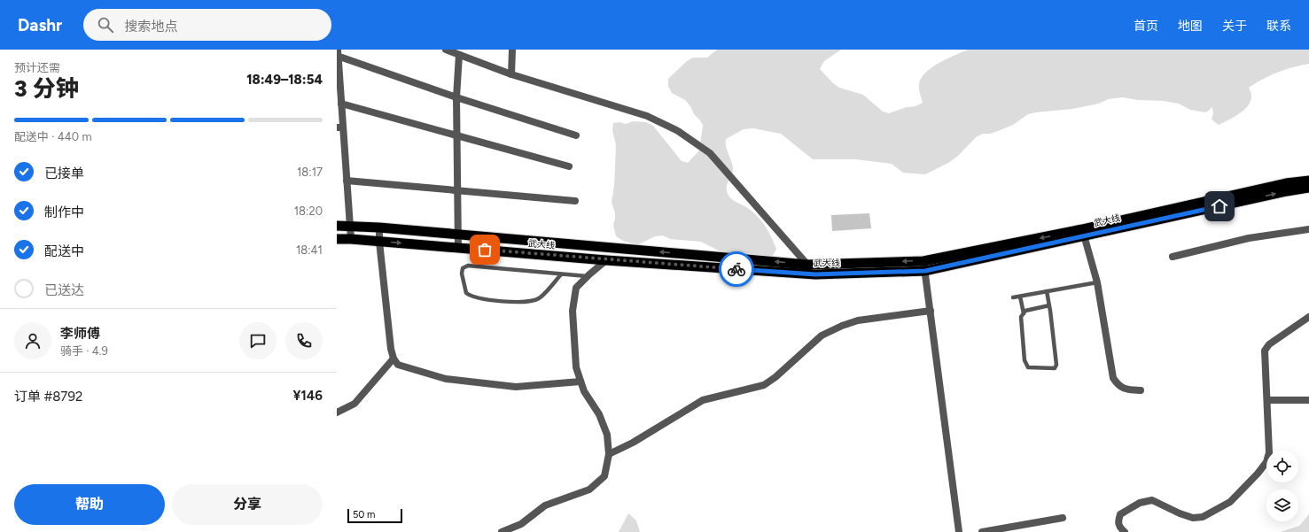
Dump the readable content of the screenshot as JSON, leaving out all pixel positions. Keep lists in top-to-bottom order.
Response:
{
  "streets": {
    "highway": ["武大线"]
  },
  "scale_bar": "50 m",
  "page": {
    "header": "Dashr",
    "search": "搜索地点",
    "nav": [
      "首页",
      "地图",
      "关于",
      "联系"
    ],
    "heading": ["3 分钟", "预计还需", "18:49–18:54"],
    "panel": [
      "李师傅",
      "骑手 · 4.9",
      "订单 #8792",
      "¥146"
    ],
    "bar": "配送中 · 440 m",
    "list": [
      ["已接单", "18:17"],
      ["制作中", "18:20"],
      ["配送中", "18:41"],
      "已送达"
    ],
    "buttons": ["帮助", "分享"],
    "scale": "50 m"
  }
}
